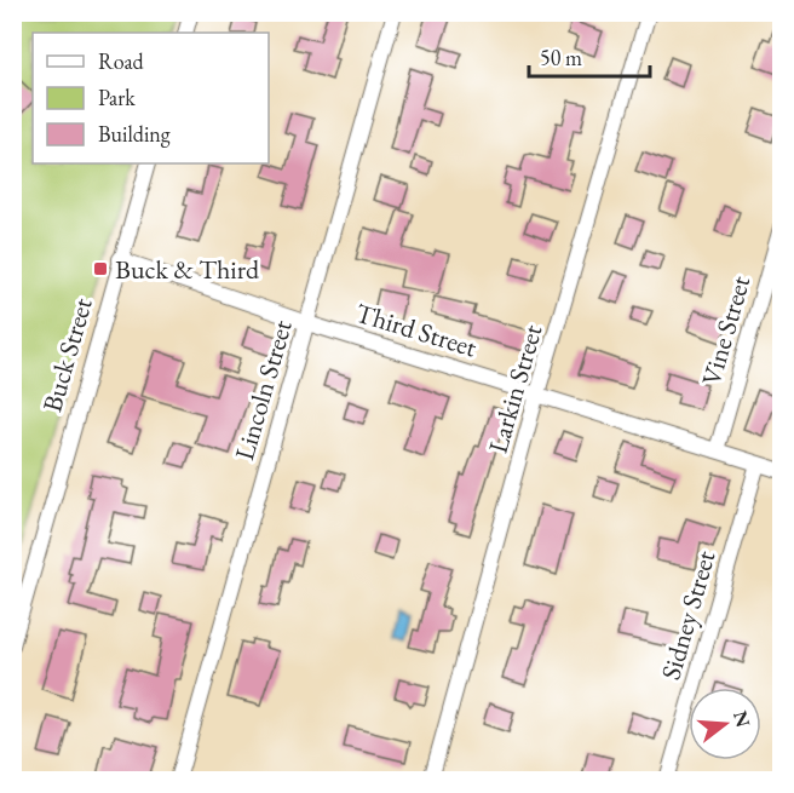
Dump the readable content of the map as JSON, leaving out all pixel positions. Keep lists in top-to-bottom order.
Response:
{
  "streets": {
    "street": [
      "Third Street",
      "Vine Street",
      "Buck Street",
      "Larkin Street",
      "Lincoln Street",
      "Sidney Street"
    ]
  },
  "crossings": [
    ["Third Street", "Vine Street"],
    ["Third Street", "Buck Street"],
    ["Third Street", "Larkin Street"],
    ["Third Street", "Lincoln Street"],
    ["Third Street", "Sidney Street"]
  ],
  "places": {
    "transit": ["Buck & Third"]
  },
  "legend": ["Road", "Park", "Building"],
  "scale_bar": "50 m",
  "north": "right"
}
